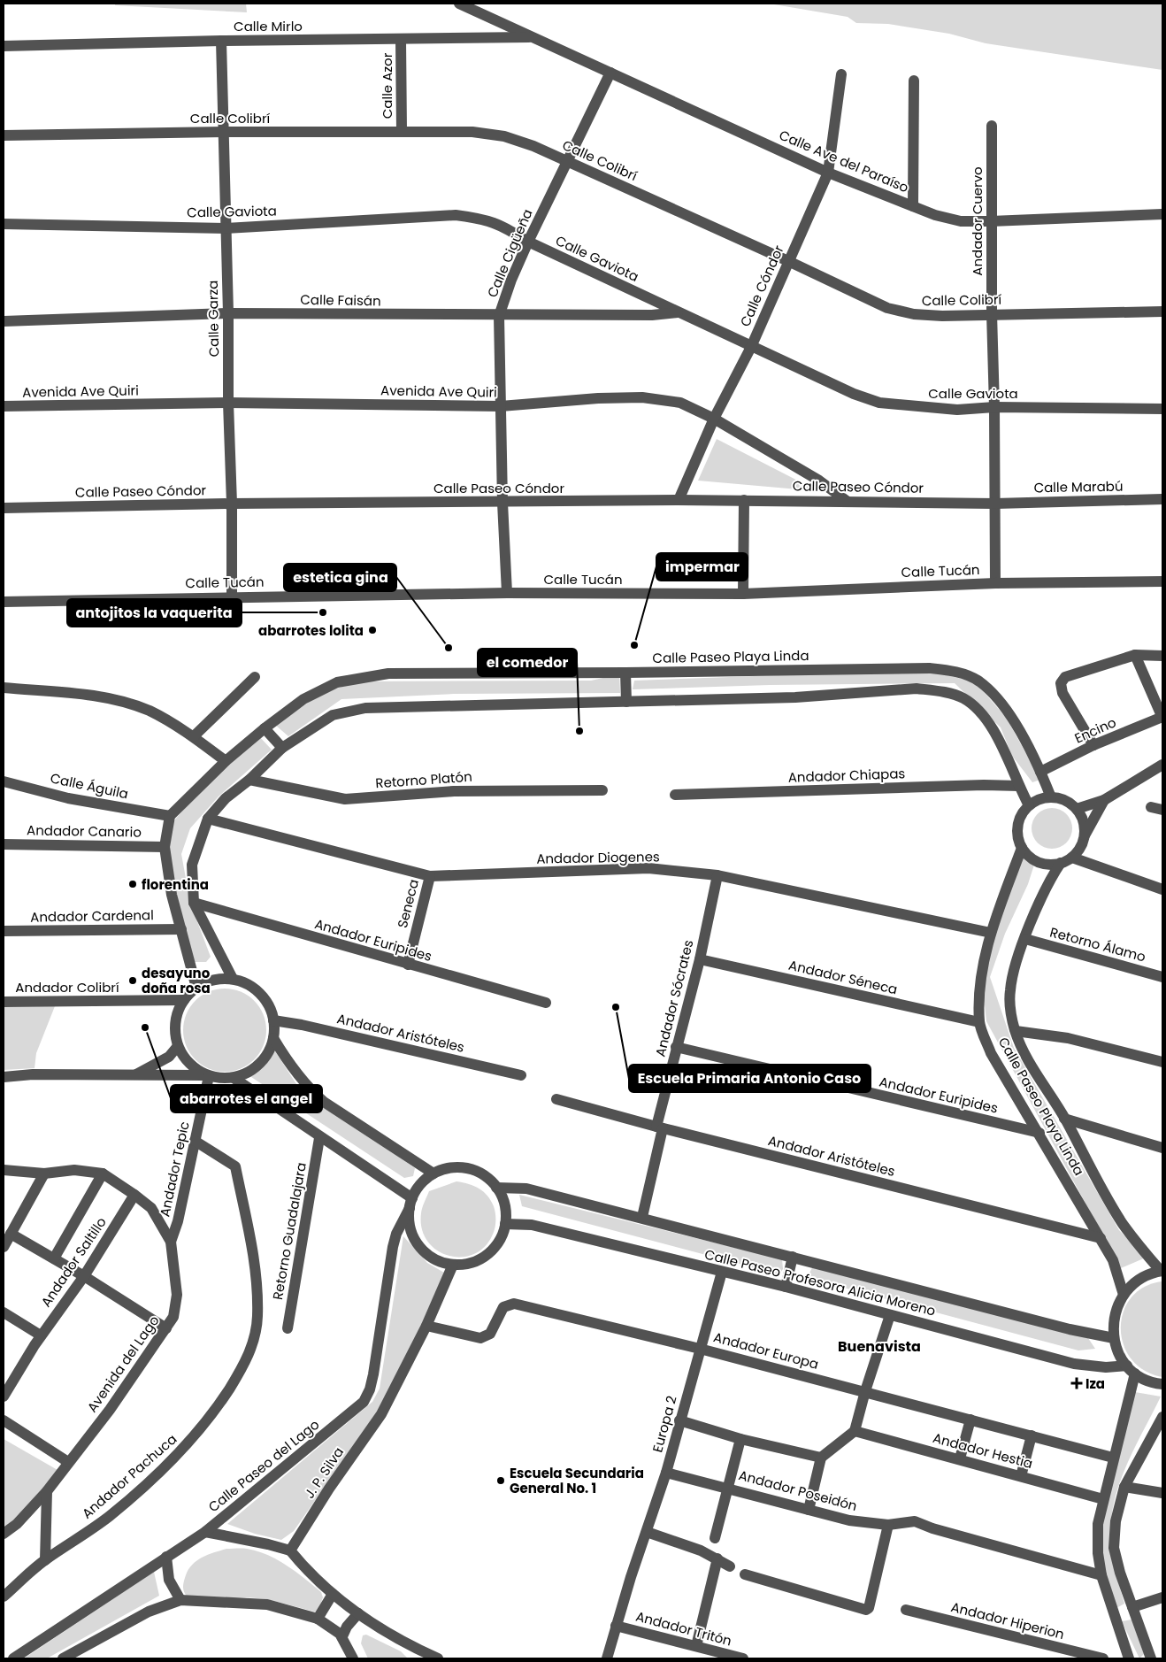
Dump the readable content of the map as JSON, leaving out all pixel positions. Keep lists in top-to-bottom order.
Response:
{
  "streets": {
    "street": [
      "Calle Mirlo",
      "Calle Azor",
      "Calle Colibrí",
      "Calle Ave del Paraíso",
      "Calle Gaviota",
      "Andador Cuervo",
      "Calle Cigüeña",
      "Calle Cóndor",
      "Calle Faisán",
      "Calle Garza",
      "Avenida Ave Quiri",
      "Calle Paseo Cóndor",
      "Calle Marabú",
      "Calle Tucán",
      "Calle Paseo Playa Linda",
      "Encino",
      "Andador Chiapas",
      "Retorno Platón",
      "Calle Águila",
      "Andador Canario",
      "Andador Diogenes",
      "Seneca",
      "Andador Cardenal",
      "Andador Euripides",
      "Retorno Álamo",
      "Andador Séneca",
      "Andador Colibrí",
      "Andador Sócrates",
      "Andador Aristóteles",
      "Andador Tepic",
      "Retorno Guadalajara",
      "Andador Saltillo",
      "Calle Paseo Profesora Alicia Moreno",
      "Andador Europa",
      "Avenida del Lago",
      "Europa 2",
      "Andador Hestia",
      "Calle Paseo del Lago",
      "J. P. Silva",
      "Andador Pachuca",
      "Andador Poseidón",
      "Andador Hiperion",
      "Andador Tritón"
    ]
  },
  "crossings": [
    ["Calle Mirlo", "Calle Azor"],
    ["Calle Mirlo", "Calle Ave del Paraíso"],
    ["Calle Mirlo", "Calle Garza"],
    ["Calle Azor", "Calle Colibrí"],
    ["Calle Colibrí", "Andador Cuervo"],
    ["Calle Colibrí", "Calle Cigüeña"],
    ["Calle Colibrí", "Calle Cóndor"],
    ["Calle Colibrí", "Calle Garza"],
    ["Calle Ave del Paraíso", "Andador Cuervo"],
    ["Calle Ave del Paraíso", "Calle Cigüeña"],
    ["Calle Ave del Paraíso", "Calle Cóndor"],
    ["Calle Gaviota", "Andador Cuervo"],
    ["Calle Gaviota", "Calle Cigüeña"],
    ["Calle Gaviota", "Calle Cóndor"],
    ["Calle Gaviota", "Calle Faisán"],
    ["Calle Gaviota", "Calle Garza"],
    ["Andador Cuervo", "Calle Paseo Cóndor"],
    ["Andador Cuervo", "Calle Marabú"],
    ["Andador Cuervo", "Calle Tucán"],
    ["Calle Cigüeña", "Calle Faisán"],
    ["Calle Cigüeña", "Avenida Ave Quiri"],
    ["Calle Cigüeña", "Calle Paseo Cóndor"],
    ["Calle Cigüeña", "Calle Tucán"],
    ["Calle Cóndor", "Avenida Ave Quiri"],
    ["Calle Cóndor", "Calle Paseo Cóndor"],
    ["Calle Faisán", "Calle Garza"],
    ["Calle Garza", "Avenida Ave Quiri"],
    ["Calle Garza", "Calle Paseo Cóndor"],
    ["Calle Garza", "Calle Tucán"],
    ["Avenida Ave Quiri", "Calle Paseo Cóndor"],
    ["Calle Paseo Cóndor", "Calle Marabú"],
    ["Calle Paseo Playa Linda", "Encino"],
    ["Calle Paseo Playa Linda", "Calle Águila"],
    ["Calle Paseo Playa Linda", "Andador Diogenes"],
    ["Calle Paseo Playa Linda", "Andador Euripides"],
    ["Calle Paseo Playa Linda", "Retorno Álamo"],
    ["Calle Paseo Playa Linda", "Andador Séneca"],
    ["Calle Paseo Playa Linda", "Andador Aristóteles"],
    ["Andador Diogenes", "Seneca"],
    ["Andador Diogenes", "Andador Sócrates"],
    ["Seneca", "Andador Euripides"],
    ["Andador Euripides", "Andador Sócrates"],
    ["Andador Séneca", "Andador Sócrates"],
    ["Andador Colibrí", "Andador Aristóteles"],
    ["Andador Colibrí", "Andador Tepic"],
    ["Andador Sócrates", "Andador Aristóteles"],
    ["Andador Sócrates", "Calle Paseo Profesora Alicia Moreno"],
    ["Andador Aristóteles", "Andador Tepic"],
    ["Andador Tepic", "Avenida del Lago"],
    ["Andador Tepic", "Andador Pachuca"],
    ["Andador Saltillo", "Avenida del Lago"],
    ["Calle Paseo Profesora Alicia Moreno", "Europa 2"],
    ["Calle Paseo Profesora Alicia Moreno", "Calle Paseo del Lago"],
    ["Calle Paseo Profesora Alicia Moreno", "J. P. Silva"],
    ["Andador Europa", "Europa 2"],
    ["Andador Europa", "J. P. Silva"],
    ["Europa 2", "Andador Poseidón"],
    ["Europa 2", "Andador Tritón"],
    ["Calle Paseo del Lago", "J. P. Silva"]
  ],
  "districts": ["Buenavista"],
  "places": {
    "other": [
      "antojitos la vaquerita",
      "abarrotes lolita",
      "impermar",
      "estetica gina",
      "el comedor",
      "florentina",
      "desayuno doña rosa",
      "Escuela Primaria Antonio Caso",
      "abarrotes el angel",
      "Escuela Secundaria General No. 1"
    ],
    "health": ["Iza"]
  }
}
